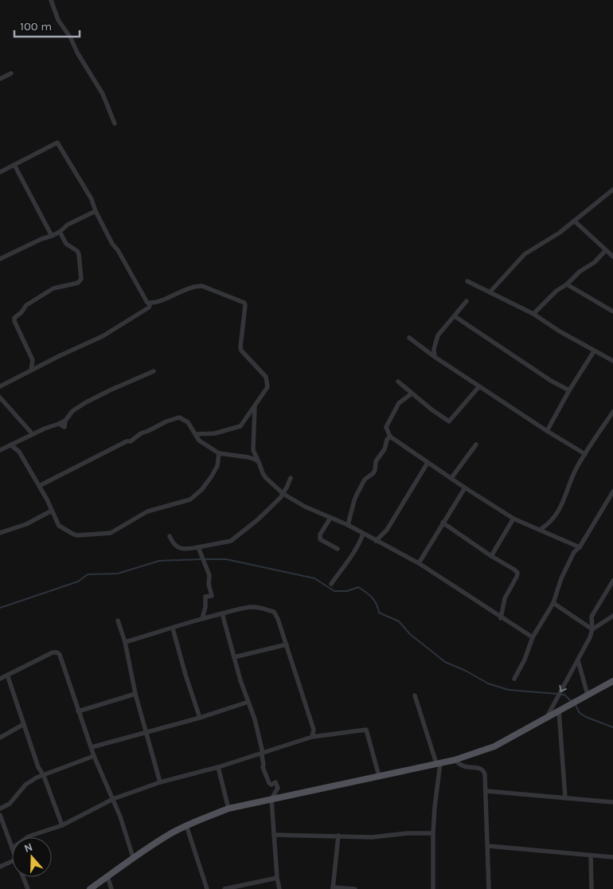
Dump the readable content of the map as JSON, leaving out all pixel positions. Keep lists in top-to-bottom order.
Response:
{
  "scale_bar": "100 m",
  "north": "top"
}
